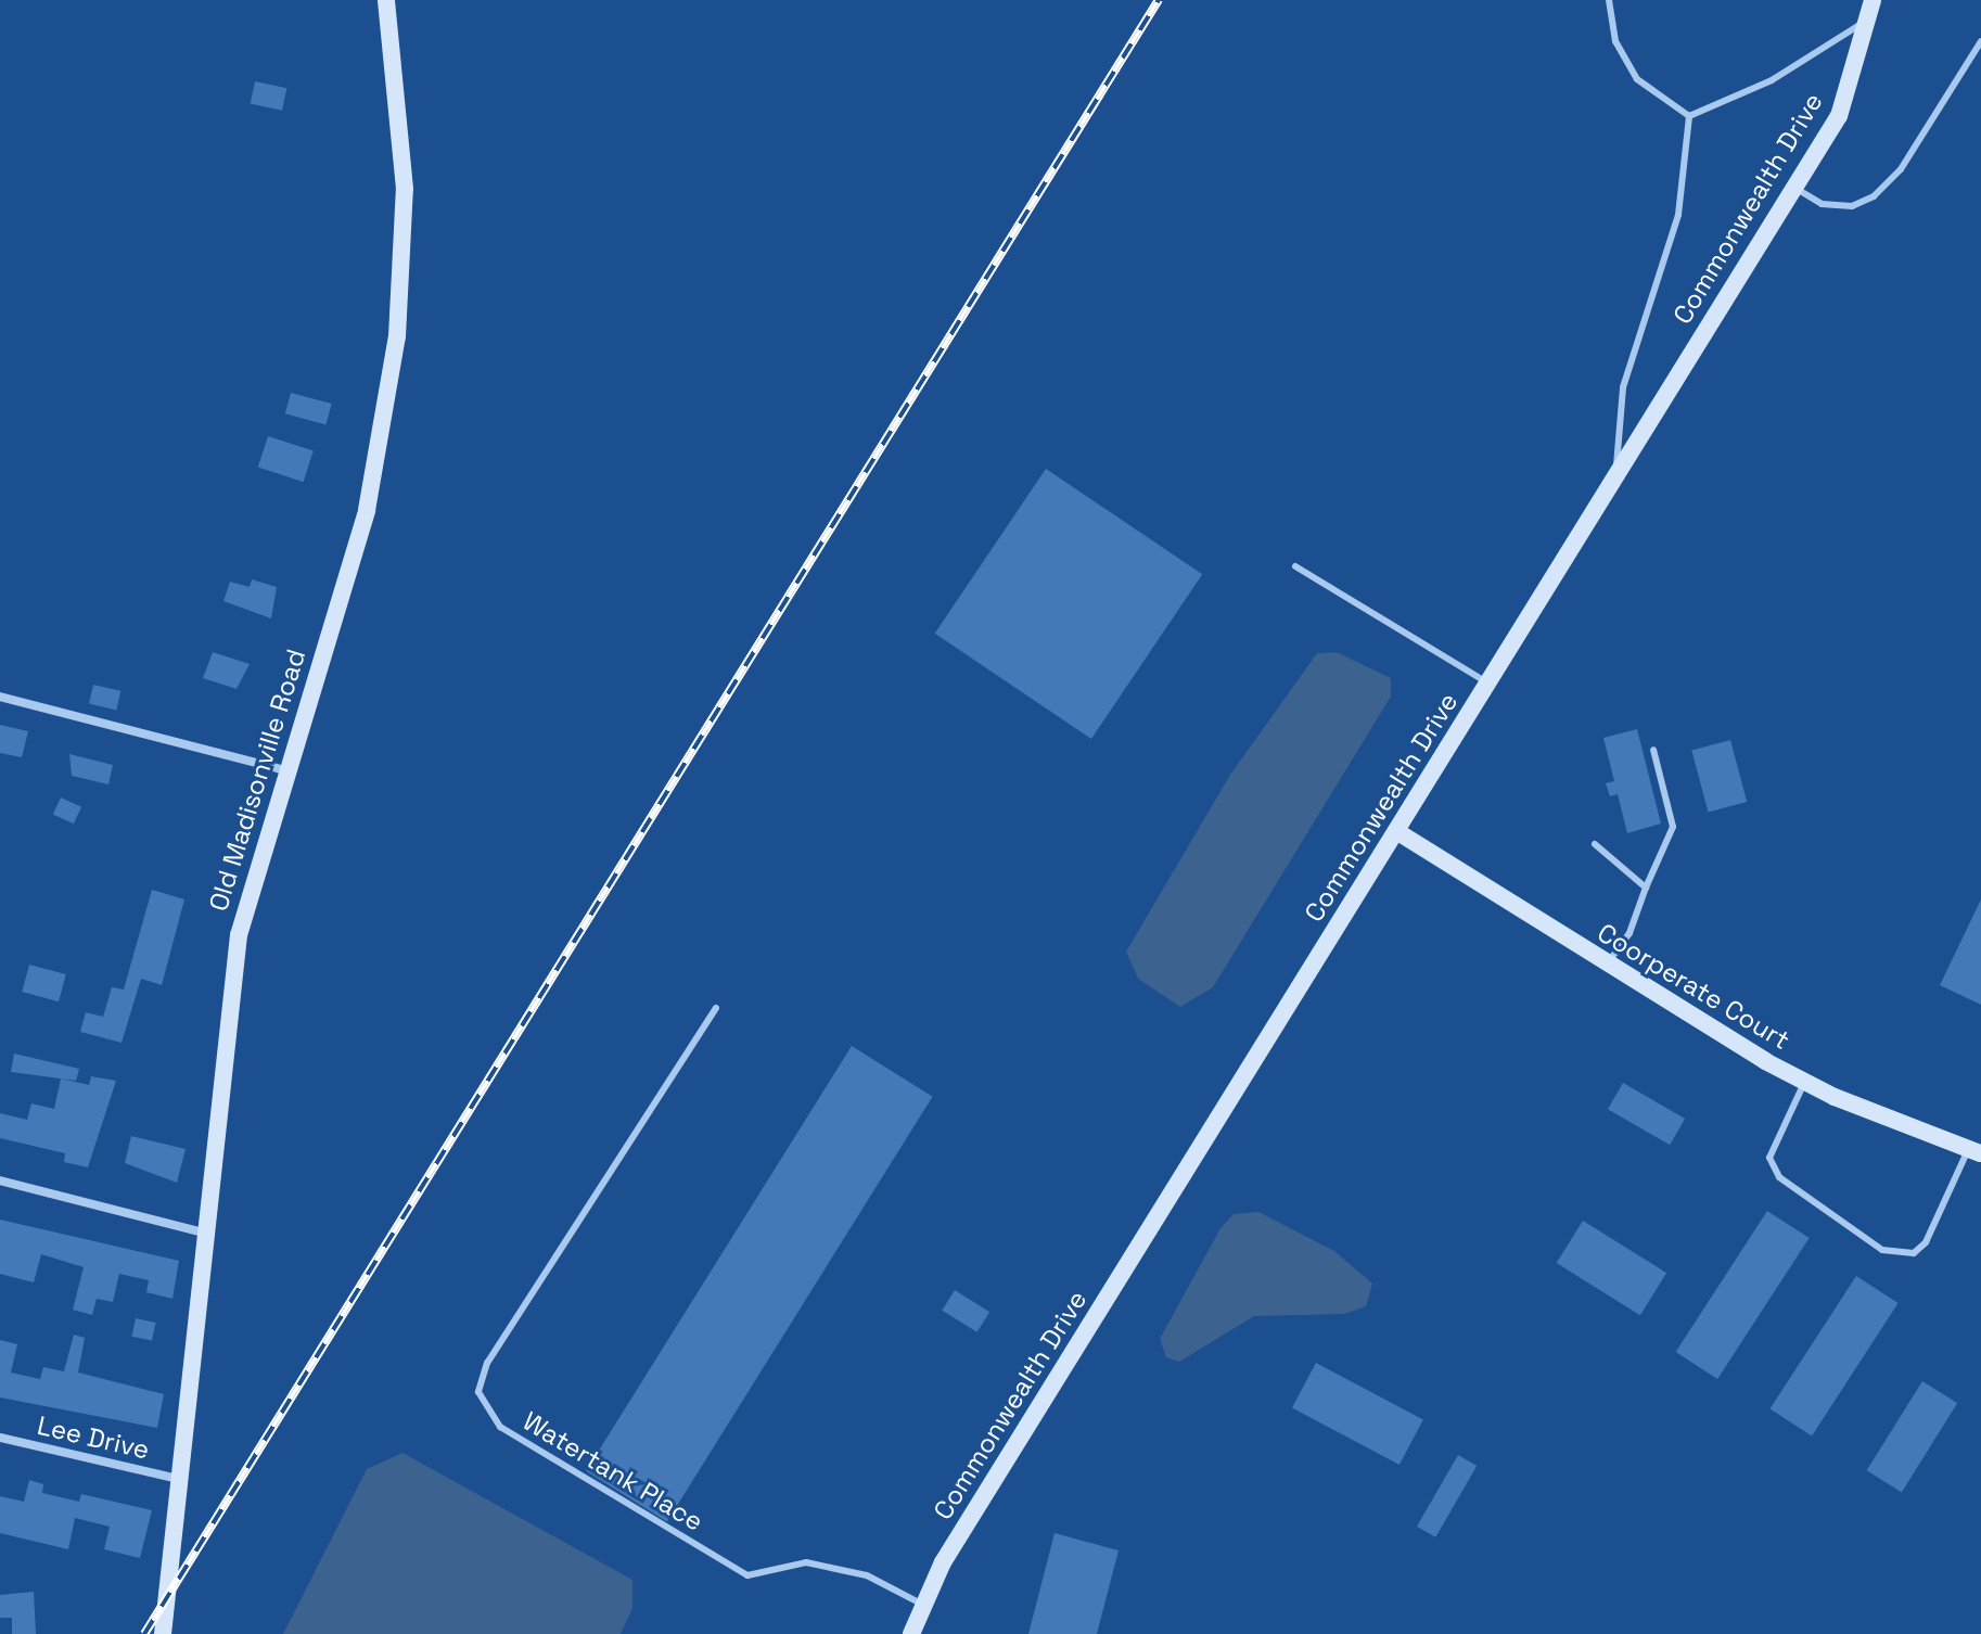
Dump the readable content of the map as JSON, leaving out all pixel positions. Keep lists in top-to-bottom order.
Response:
{
  "streets": {
    "street": [
      "Commonwealth Drive",
      "Old Madisonville Road",
      "Coorperate Court",
      "Lee Drive"
    ],
    "lane": ["Watertank Place"]
  },
  "crossings": [
    ["Commonwealth Drive", "Coorperate Court"],
    ["Commonwealth Drive", "Watertank Place"],
    ["Old Madisonville Road", "Lee Drive"]
  ]
}
